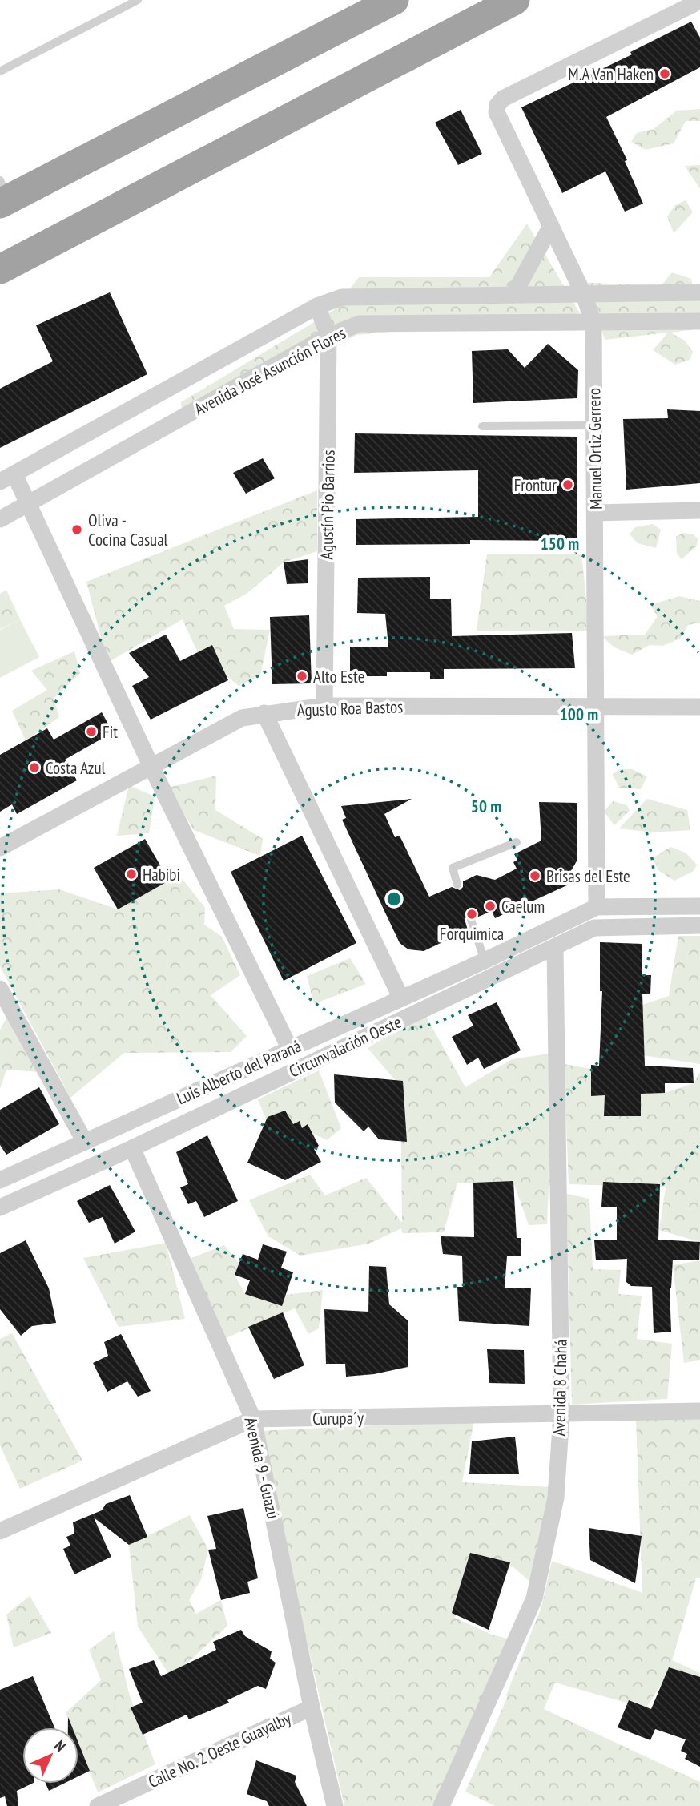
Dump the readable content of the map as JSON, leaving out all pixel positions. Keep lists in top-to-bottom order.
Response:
{
  "streets": {
    "street": [
      "Avenida José Asunción Flores",
      "Manuel Ortiz Gerrero",
      "Agustín Pío Barrios",
      "Agusto Roa Bastos",
      "Circunvalación Oeste",
      "Luis Alberto del Paraná",
      "Avenida 8 Chahá",
      "Curupa´y",
      "Avenida 9 - Guazú",
      "Calle No. 2 Oeste Guayalby"
    ]
  },
  "crossings": [
    ["Avenida José Asunción Flores", "Manuel Ortiz Gerrero"],
    ["Avenida José Asunción Flores", "Agustín Pío Barrios"],
    ["Manuel Ortiz Gerrero", "Agusto Roa Bastos"],
    ["Manuel Ortiz Gerrero", "Luis Alberto del Paraná"],
    ["Agustín Pío Barrios", "Agusto Roa Bastos"],
    ["Circunvalación Oeste", "Avenida 8 Chahá"],
    ["Circunvalación Oeste", "Avenida 9 - Guazú"],
    ["Avenida 8 Chahá", "Curupa´y"],
    ["Curupa´y", "Avenida 9 - Guazú"],
    ["Avenida 9 - Guazú", "Calle No. 2 Oeste Guayalby"]
  ],
  "places": [
    "M.A Van Haken",
    "Frontur",
    "Oliva - Cocina Casual",
    "Alto Este",
    "Fit",
    "Costa Azul",
    "Habibi",
    "Brisas del Este",
    "Caelum",
    "Forquimica"
  ],
  "north": "top right",
  "rings": ["150 m", "100 m", "50 m"]
}
